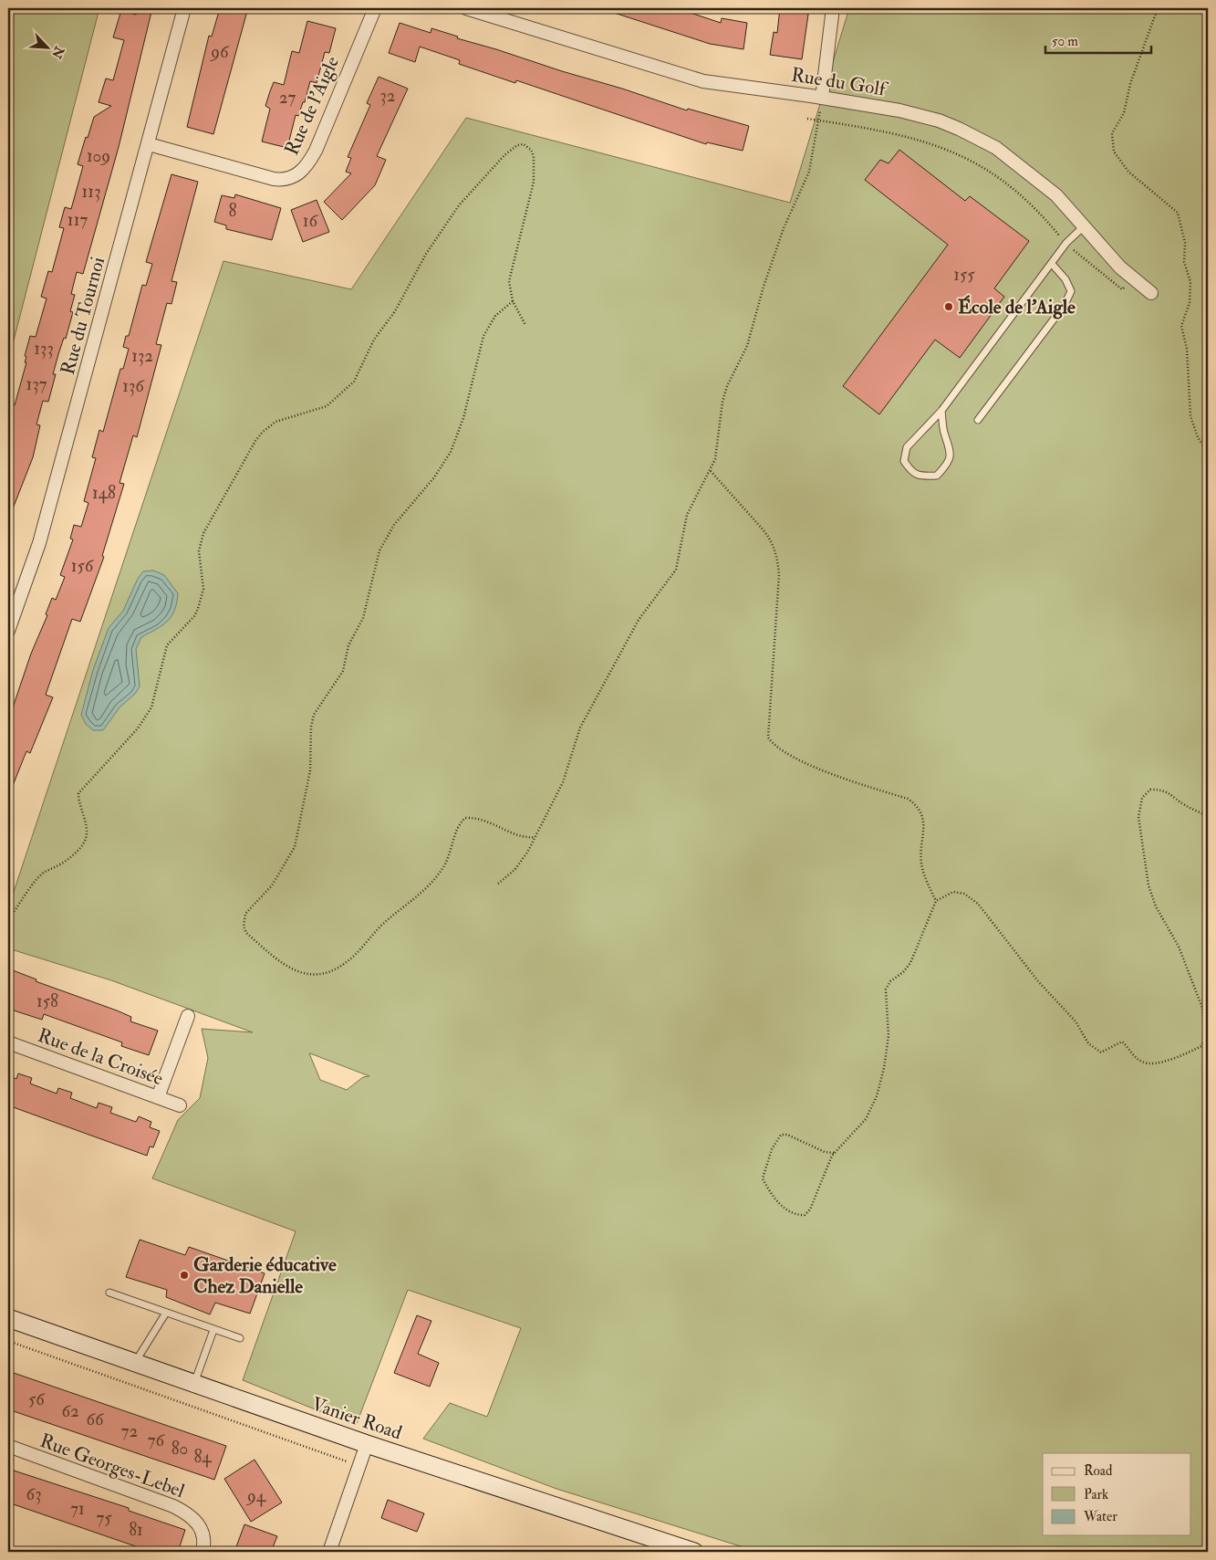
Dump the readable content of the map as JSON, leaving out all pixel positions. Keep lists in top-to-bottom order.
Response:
{
  "streets": {
    "main road": ["Vanier Road"],
    "street": [
      "Rue du Golf",
      "Rue de l'Aigle",
      "Rue du Tournoi",
      "Rue de la Croisée",
      "Rue Georges-Lebel"
    ]
  },
  "crossings": [
    ["Rue de l'Aigle", "Rue du Tournoi"]
  ],
  "places": ["École de l'Aigle", "Garderie éducative Chez Danielle"],
  "house_numbers": [
    "96",
    "32",
    "27",
    "109",
    "113",
    "8",
    "117",
    "16",
    "155",
    "133",
    "132",
    "137",
    "136",
    "148",
    "156",
    "158",
    "56",
    "62",
    "66",
    "72",
    "76",
    "80",
    "84",
    "63",
    "94",
    "71",
    "75",
    "81"
  ],
  "legend": ["Road", "Park", "Water"],
  "scale_bar": "50 m",
  "north": "bottom right"
}
